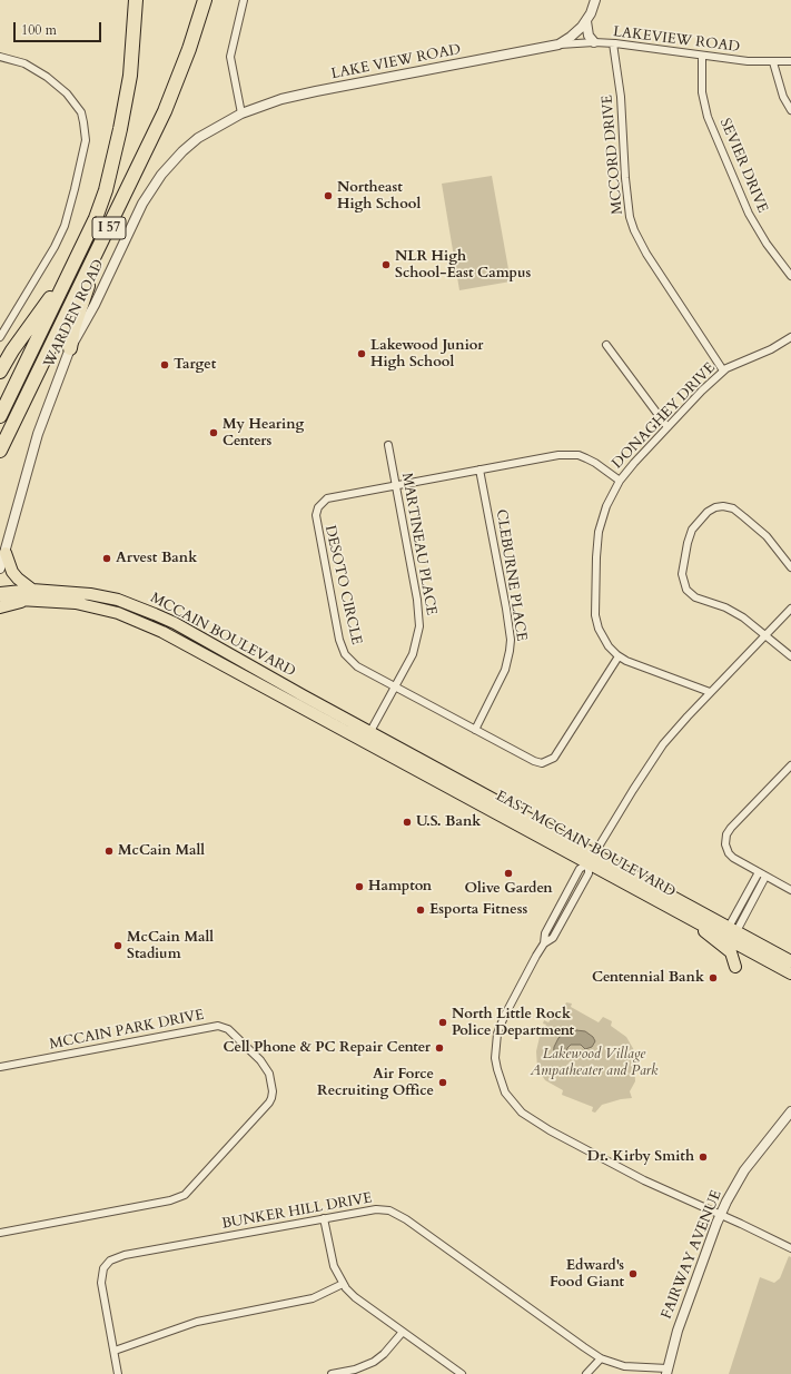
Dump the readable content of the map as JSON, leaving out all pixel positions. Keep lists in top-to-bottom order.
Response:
{
  "streets": {
    "highway": ["I 57"],
    "main road": ["MCCAIN BOULEVARD", "EAST MCCAIN BOULEVARD"],
    "street": [
      "LAKEVIEW ROAD",
      "LAKE VIEW ROAD",
      "MCCORD DRIVE",
      "SEVIER DRIVE",
      "WARDEN ROAD",
      "DONAGHEY DRIVE",
      "MARTINEAU PLACE",
      "CLEBURNE PLACE",
      "DESOTO CIRCLE",
      "MCCAIN PARK DRIVE",
      "BUNKER HILL DRIVE",
      "FAIRWAY AVENUE"
    ]
  },
  "crossings": [
    ["LAKEVIEW ROAD", "LAKE VIEW ROAD"],
    ["LAKEVIEW ROAD", "MCCORD DRIVE"],
    ["LAKEVIEW ROAD", "SEVIER DRIVE"],
    ["LAKE VIEW ROAD", "WARDEN ROAD"],
    ["MCCORD DRIVE", "DONAGHEY DRIVE"],
    ["DONAGHEY DRIVE", "DESOTO CIRCLE"],
    ["MARTINEAU PLACE", "DESOTO CIRCLE"],
    ["MARTINEAU PLACE", "MCCAIN BOULEVARD"],
    ["MARTINEAU PLACE", "EAST MCCAIN BOULEVARD"],
    ["CLEBURNE PLACE", "DESOTO CIRCLE"],
    ["MCCAIN BOULEVARD", "EAST MCCAIN BOULEVARD"],
    ["BUNKER HILL DRIVE", "FAIRWAY AVENUE"]
  ],
  "parks": ["Lakewood Village Ampatheater and Park"],
  "places": [
    "Northeast High School",
    "NLR High School-East Campus",
    "Lakewood Junior High School",
    "Target",
    "My Hearing Centers",
    "Arvest Bank",
    "U.S. Bank",
    "McCain Mall",
    "Olive Garden",
    "Hampton",
    "Esporta Fitness",
    "McCain Mall Stadium",
    "Centennial Bank",
    "North Little Rock Police Department",
    "Cell Phone & PC Repair Center",
    "Air Force Recruiting Office",
    "Dr. Kirby Smith",
    "Edward's Food Giant"
  ],
  "scale_bar": "100 m"
}
